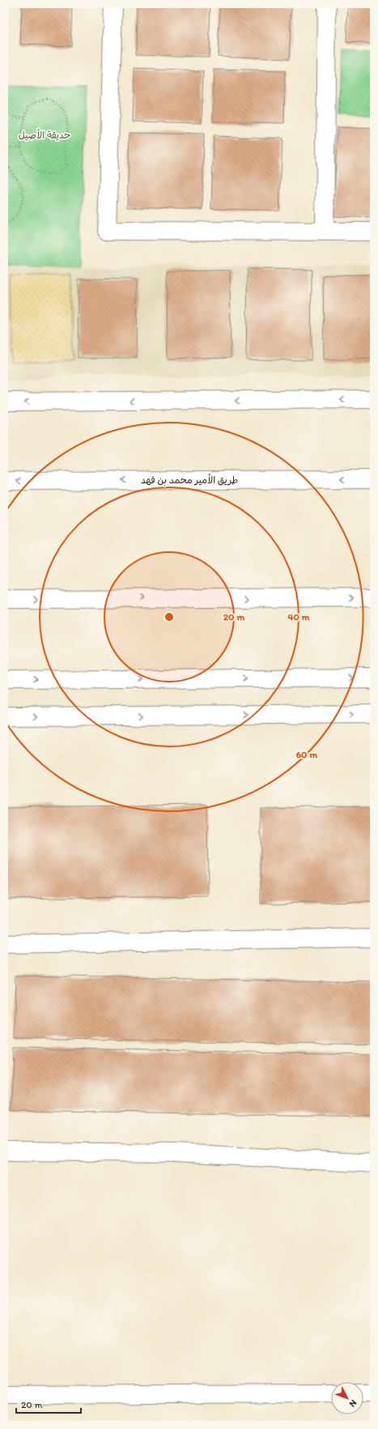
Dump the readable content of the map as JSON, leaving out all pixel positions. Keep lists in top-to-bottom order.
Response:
{
  "streets": {
    "main road": ["طريق الأمير محمد بن فهد"]
  },
  "parks": ["حديقة الأصيل"],
  "scale_bar": "20 m",
  "north": "bottom right",
  "rings": ["20 m", "40 m", "60 m"]
}
